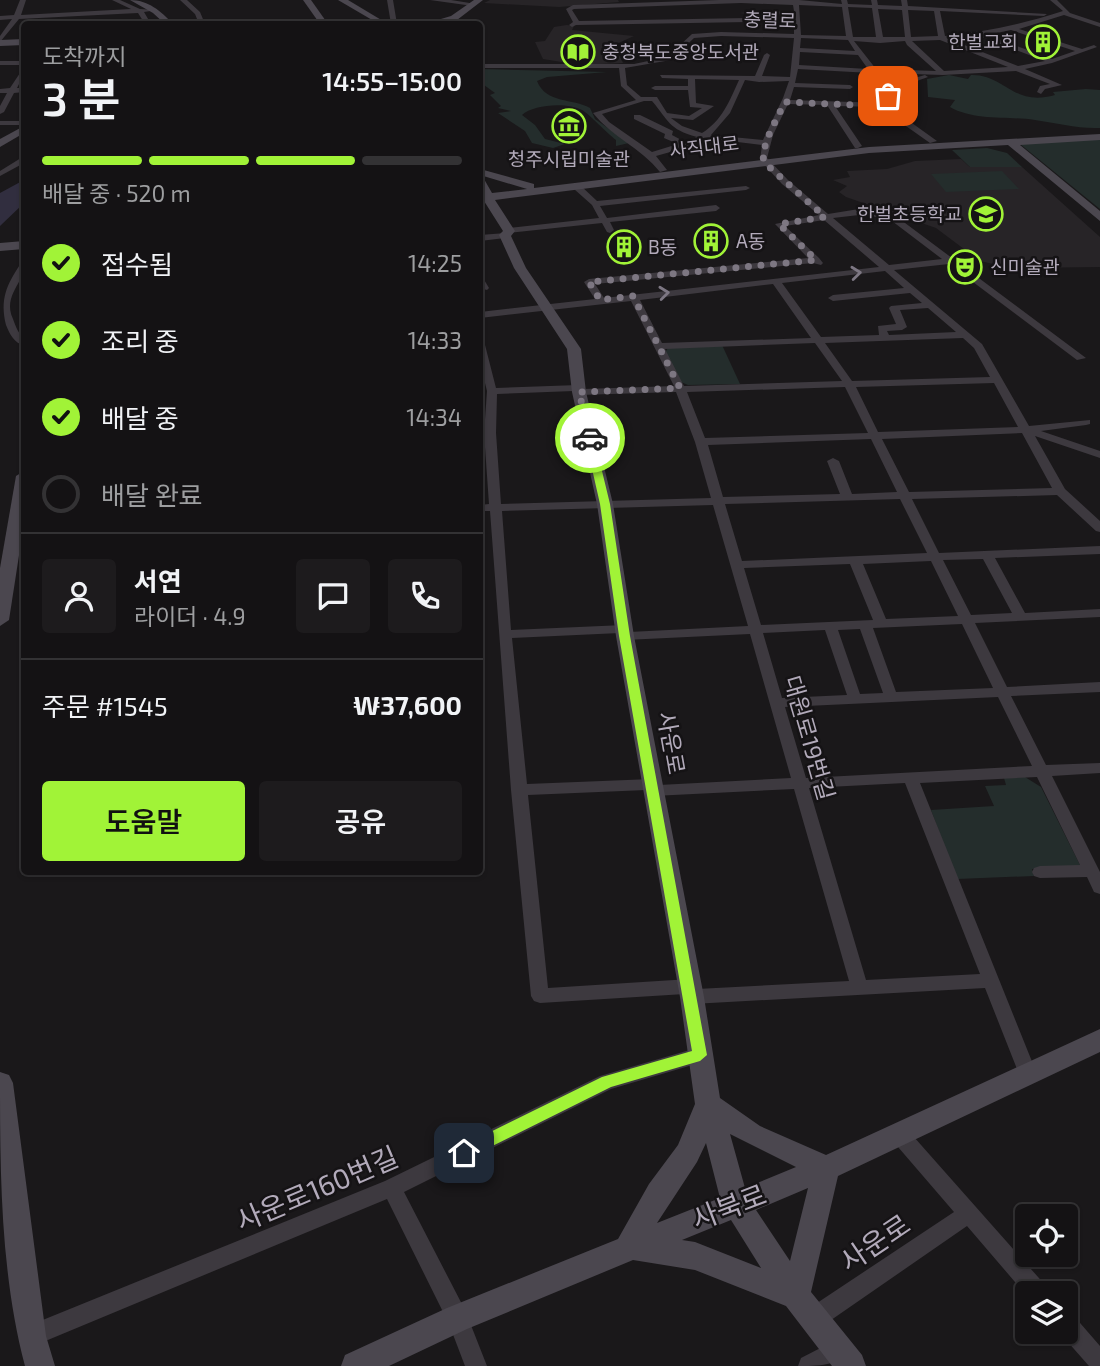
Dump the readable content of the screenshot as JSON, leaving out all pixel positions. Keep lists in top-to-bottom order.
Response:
{
  "streets": {
    "street": [
      "충렬로",
      "사직대로",
      "대원로19번길",
      "사운로",
      "사운로160번길",
      "사북로"
    ]
  },
  "crossings": [
    ["사운로", "사운로160번길"],
    ["사운로", "사북로"]
  ],
  "places": {
    "building": ["한벌교회", "A동", "B동"],
    "library": ["충청북도중앙도서관"],
    "museum": ["청주시립미술관"],
    "school or university": ["한벌초등학교"],
    "theatre": ["신미술관"]
  },
  "page": {
    "heading": ["3 분", "도착까지", "14:55–15:00"],
    "panel": [
      "서연",
      "라이더 · 4.9",
      "주문 #1545",
      "₩37,600"
    ],
    "bar": "배달 중 · 520 m",
    "list": [
      ["접수됨", "14:25"],
      ["조리 중", "14:33"],
      ["배달 중", "14:34"],
      "배달 완료"
    ],
    "buttons": ["도움말", "공유"]
  }
}
